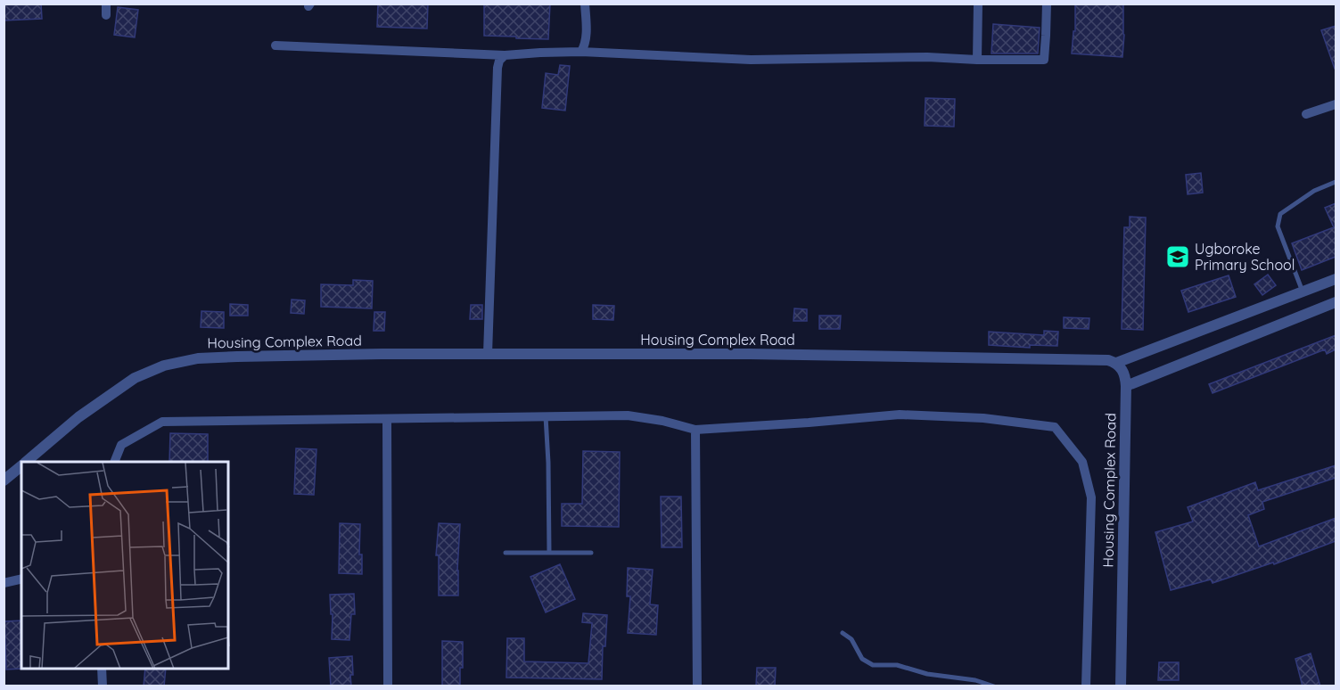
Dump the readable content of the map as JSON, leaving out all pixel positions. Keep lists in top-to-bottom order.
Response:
{
  "streets": {
    "street": ["Housing Complex Road"]
  },
  "places": {
    "school or university": ["Ugboroke Primary School"]
  }
}
